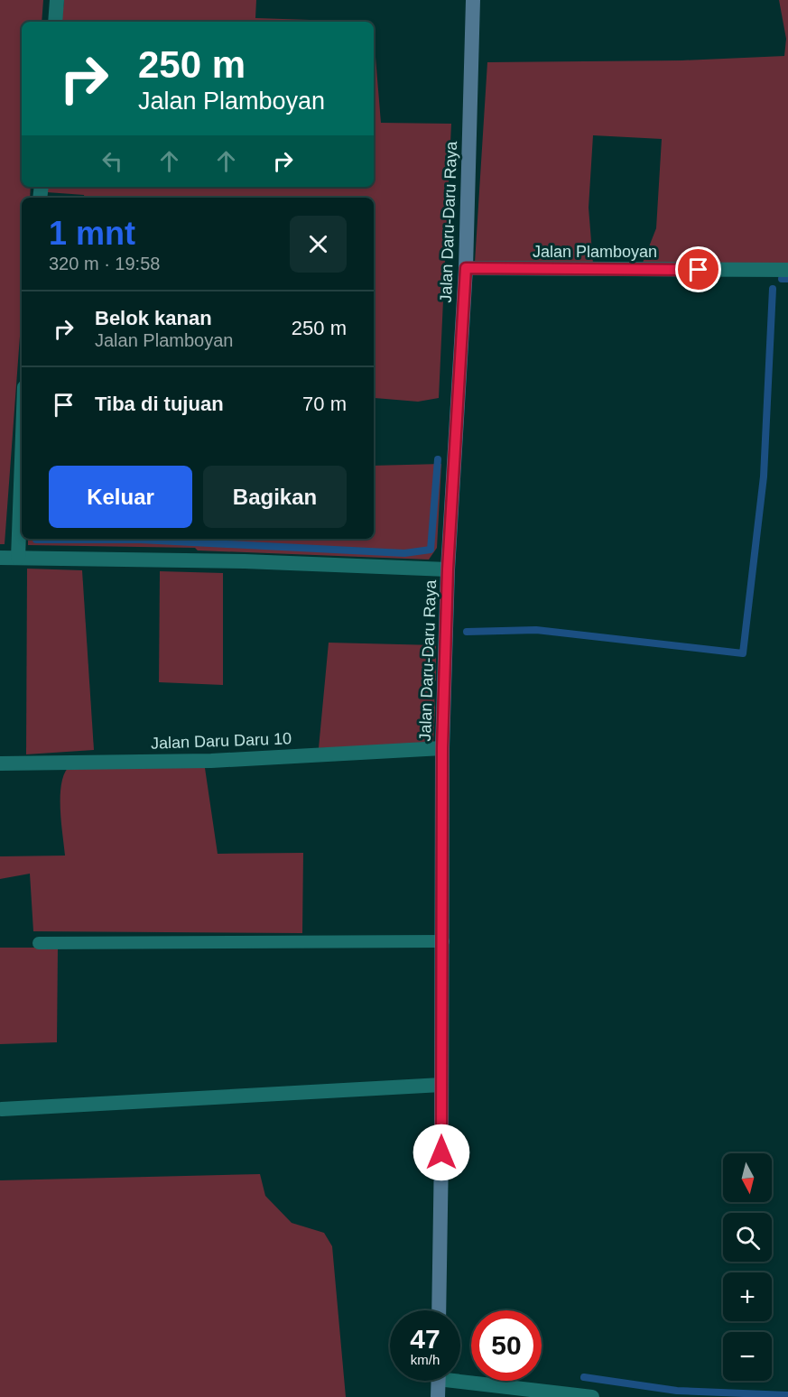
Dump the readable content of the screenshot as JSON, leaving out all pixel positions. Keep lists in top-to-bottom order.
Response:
{
  "streets": {
    "main road": ["Jalan Daru-Daru Raya"],
    "street": ["Jalan Plamboyan", "Jalan Daru Daru 10"]
  },
  "crossings": [
    ["Jalan Daru-Daru Raya", "Jalan Plamboyan"],
    ["Jalan Daru-Daru Raya", "Jalan Daru Daru 10"]
  ],
  "north": "bottom",
  "page": {
    "turn": ["250 m", "Jalan Plamboyan"],
    "heading": ["1 mnt", "320 m · 19:58"],
    "list": [
      {
        "name": "Belok kanan",
        "note": "Jalan Plamboyan",
        "value": "250 m"
      },
      {
        "name": "Tiba di tujuan",
        "value": "70 m"
      }
    ],
    "buttons": ["Keluar", "Bagikan"],
    "map_buttons": ["+", "−"],
    "speed": "47 km/h",
    "limit": "50"
  }
}
